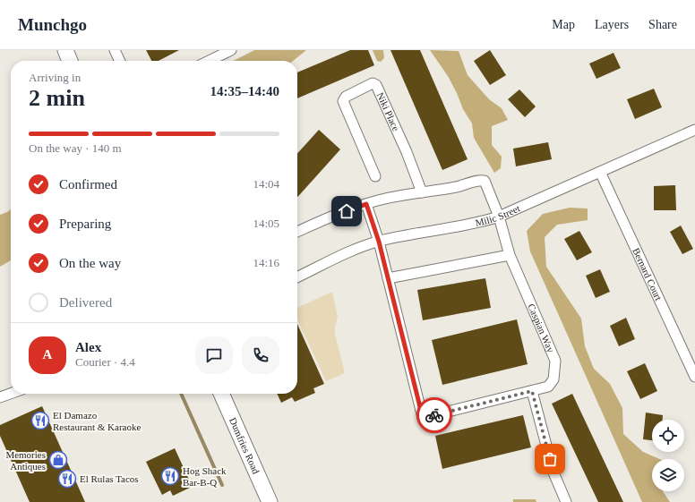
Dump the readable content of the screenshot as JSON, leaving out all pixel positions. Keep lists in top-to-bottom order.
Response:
{
  "streets": {
    "main road": ["Dumfries Road"],
    "street": [
      "Niki Place",
      "Milic Street",
      "Bernard Court",
      "Caspian Way"
    ]
  },
  "crossings": [
    ["Milic Street", "Bernard Court"],
    ["Milic Street", "Caspian Way"]
  ],
  "places": {
    "restaurant": ["El Damazo Restaurant & Karaoke", "Hog Shack Bar-B-Q", "El Rulas Tacos"],
    "shop": ["Memories Antiques"]
  },
  "page": {
    "header": "Munchgo",
    "nav": ["Map", "Layers", "Share"],
    "heading": ["2 min", "Arriving in", "14:35–14:40"],
    "panel": ["Alex", "Courier · 4.4"],
    "bar": "On the way · 140 m",
    "list": [
      ["Confirmed", "14:04"],
      ["Preparing", "14:05"],
      ["On the way", "14:16"],
      "Delivered"
    ],
    "round": "A"
  }
}
